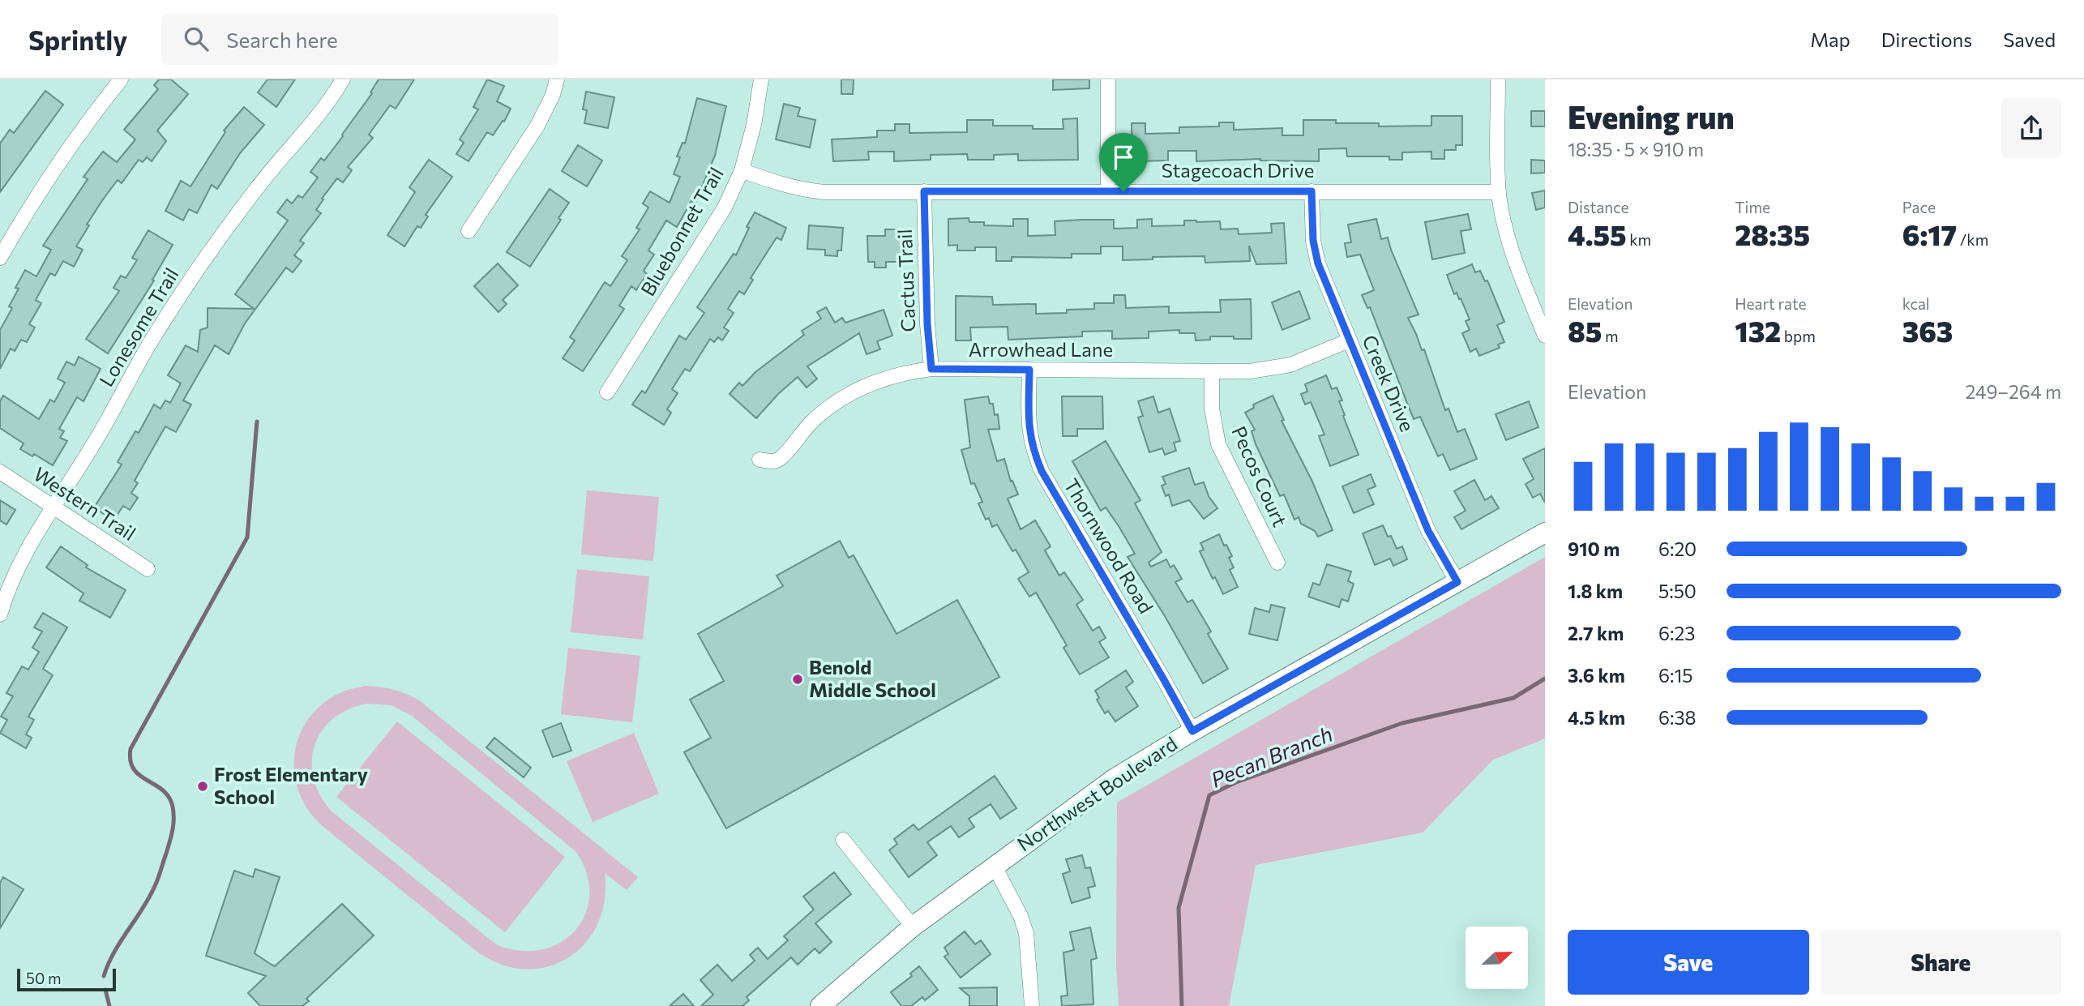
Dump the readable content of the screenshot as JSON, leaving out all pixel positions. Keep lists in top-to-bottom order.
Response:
{
  "streets": {
    "street": [
      "Stagecoach Drive",
      "Bluebonnet Trail",
      "Cactus Trail",
      "Lonesome Trail",
      "Arrowhead Lane",
      "Creek Drive",
      "Pecos Court",
      "Western Trail",
      "Thornwood Road",
      "Northwest Boulevard"
    ]
  },
  "crossings": [
    ["Stagecoach Drive", "Bluebonnet Trail"],
    ["Stagecoach Drive", "Cactus Trail"],
    ["Stagecoach Drive", "Creek Drive"],
    ["Cactus Trail", "Arrowhead Lane"],
    ["Lonesome Trail", "Western Trail"],
    ["Arrowhead Lane", "Creek Drive"],
    ["Arrowhead Lane", "Pecos Court"],
    ["Arrowhead Lane", "Thornwood Road"],
    ["Creek Drive", "Northwest Boulevard"],
    ["Thornwood Road", "Northwest Boulevard"]
  ],
  "water": ["Pecan Branch"],
  "places": ["Benold Middle School", "Frost Elementary School"],
  "scale_bar": "50 m",
  "north": "right",
  "page": {
    "header": "Sprintly",
    "search": "Search here",
    "nav": ["Map", "Directions", "Saved"],
    "heading": ["Evening run", "18:35 · 5 × 910 m"],
    "stats": [
      ["Distance", "4.55 km"],
      ["Time", "28:35"],
      ["Pace", "6:17 /km"],
      ["Elevation", "85 m"],
      ["Heart rate", "132 bpm"],
      ["kcal", "363"]
    ],
    "chart": ["Elevation", "249–264 m"],
    "list": [
      {
        "name": "910 m",
        "note": "6:20"
      },
      {
        "name": "1.8 km",
        "note": "5:50"
      },
      {
        "name": "2.7 km",
        "note": "6:23"
      },
      {
        "name": "3.6 km",
        "note": "6:15"
      },
      {
        "name": "4.5 km",
        "note": "6:38"
      }
    ],
    "buttons": ["Save", "Share"],
    "scale": "50 m"
  }
}
